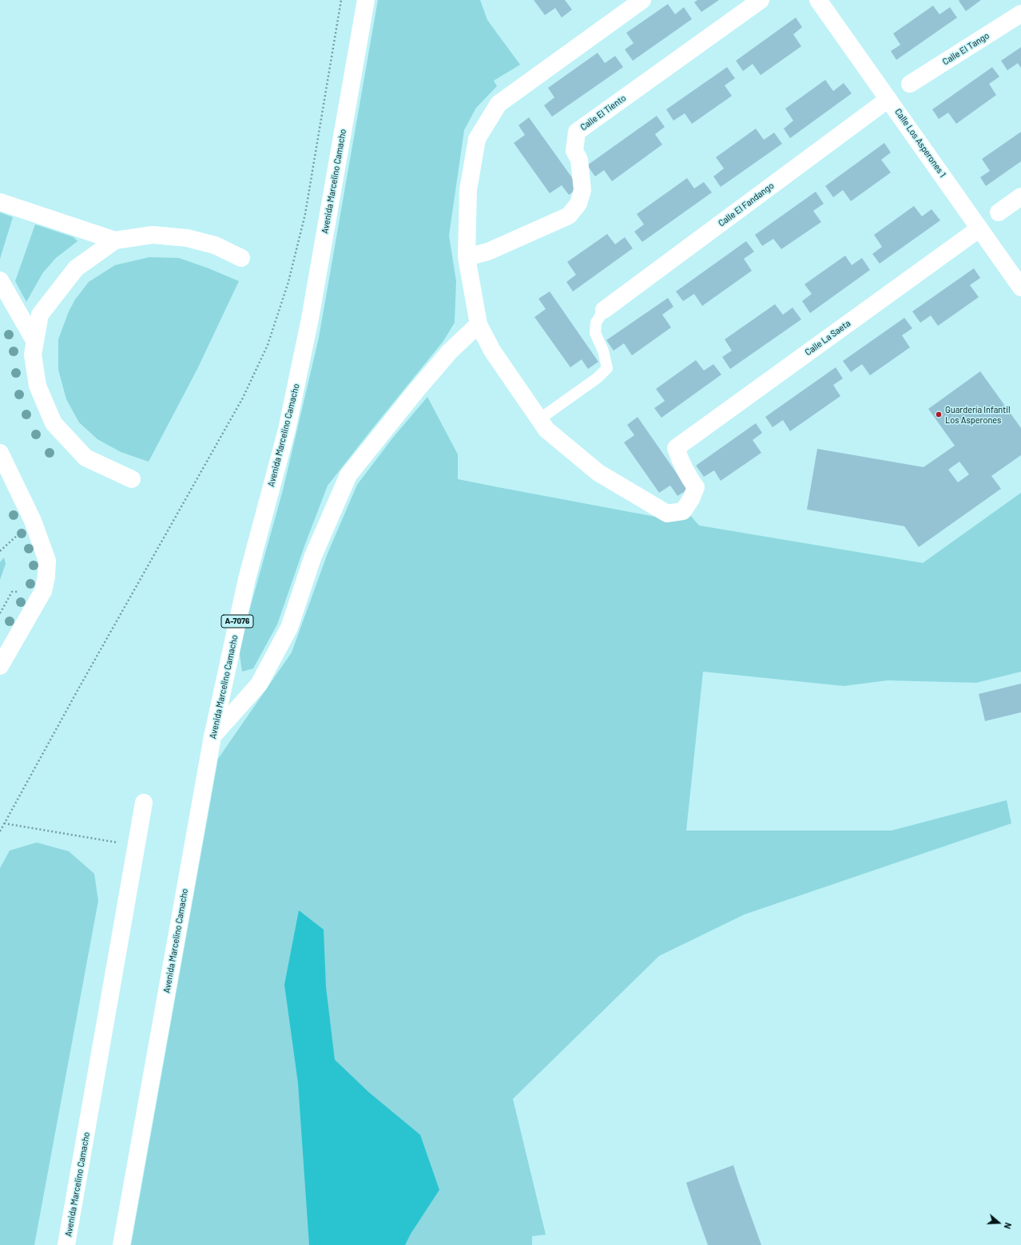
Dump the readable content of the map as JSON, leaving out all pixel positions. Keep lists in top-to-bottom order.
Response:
{
  "streets": {
    "street": [
      "Calle El Tango",
      "Calle El Tiento",
      "Calle Los Asperones 1",
      "Avenida Marcelino Camacho",
      "Calle El Fandango",
      "Calle La Saeta",
      "A-7076"
    ]
  },
  "crossings": [
    ["Calle Los Asperones 1", "Calle El Fandango"],
    ["Calle Los Asperones 1", "Calle La Saeta"]
  ],
  "places": ["Guardería Infantil Los Asperones"],
  "north": "right"
}
